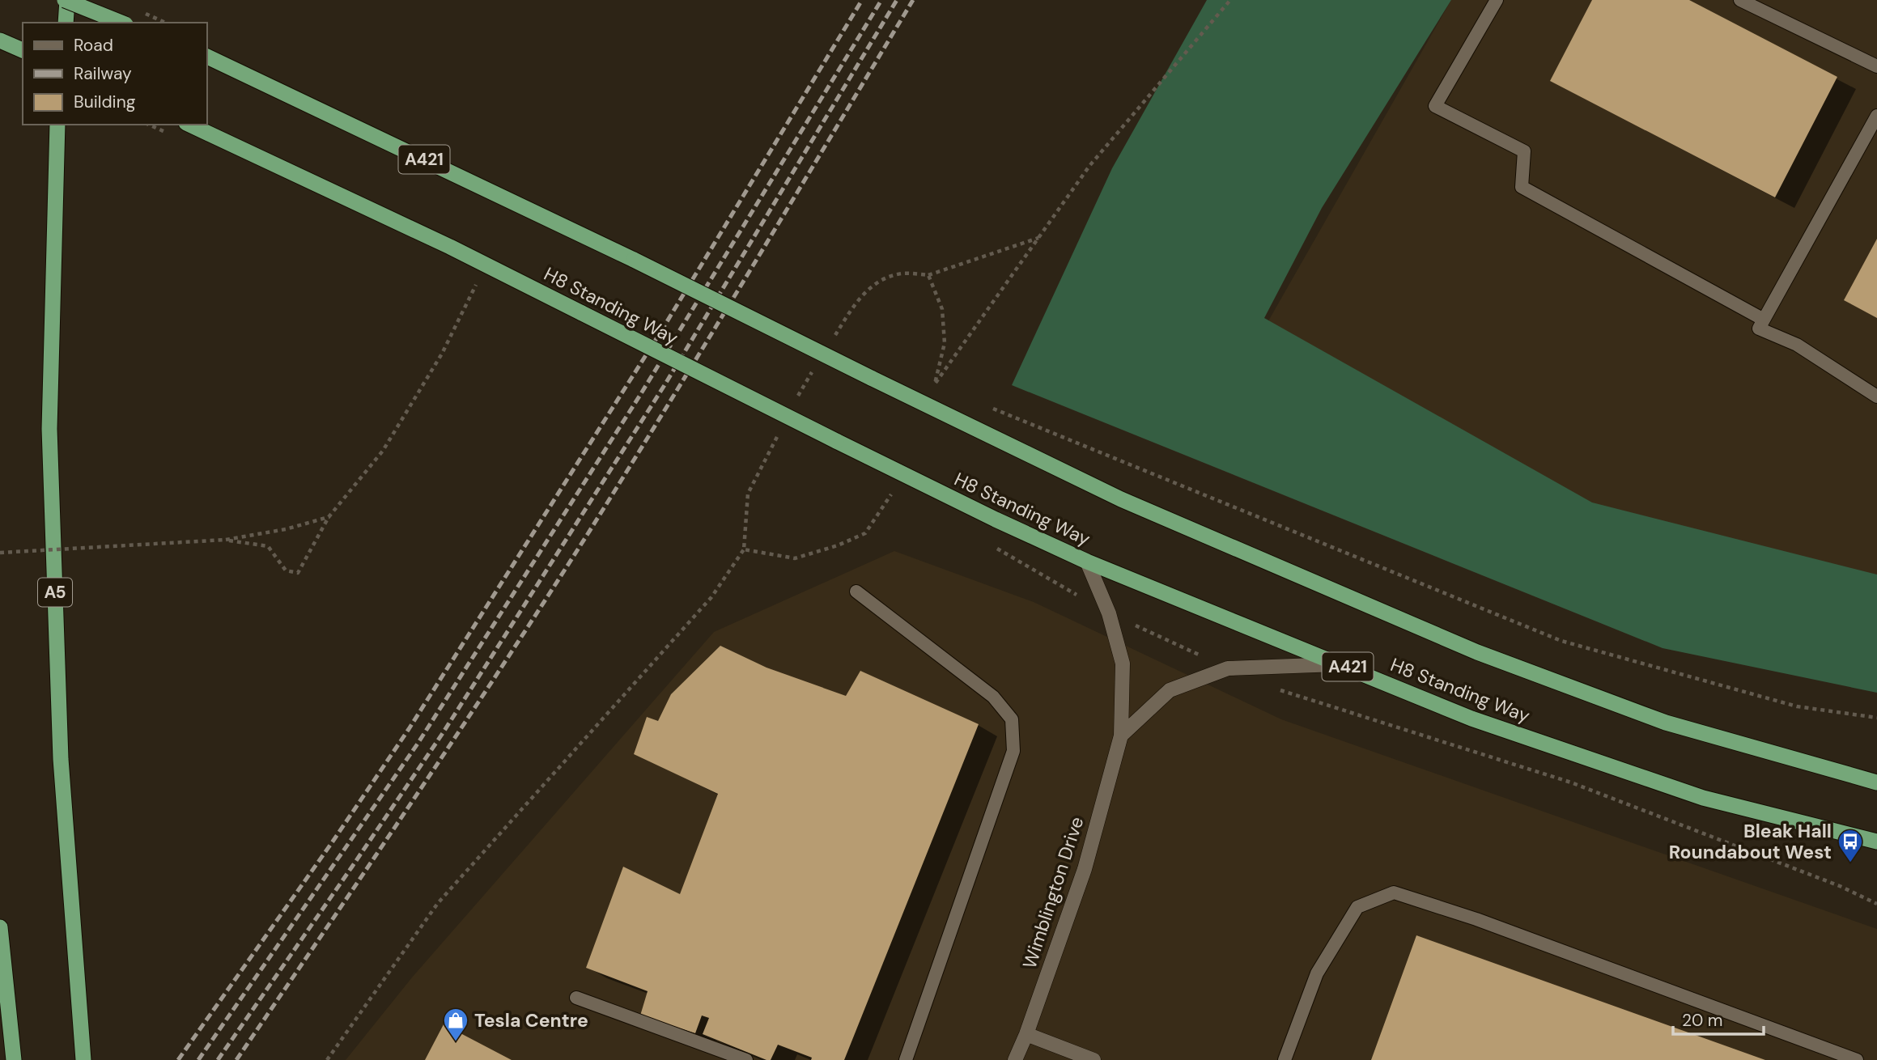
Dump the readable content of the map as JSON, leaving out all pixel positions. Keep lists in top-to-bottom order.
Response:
{
  "streets": {
    "highway": ["A421", "H8 Standing Way", "A5"],
    "street": ["Wimblington Drive"]
  },
  "crossings": [
    ["H8 Standing Way", "Wimblington Drive"]
  ],
  "places": {
    "bus stop": ["Bleak Hall Roundabout West"],
    "shop": ["Tesla Centre"]
  },
  "legend": ["Road", "Railway", "Building"],
  "scale_bar": "20 m"
}
